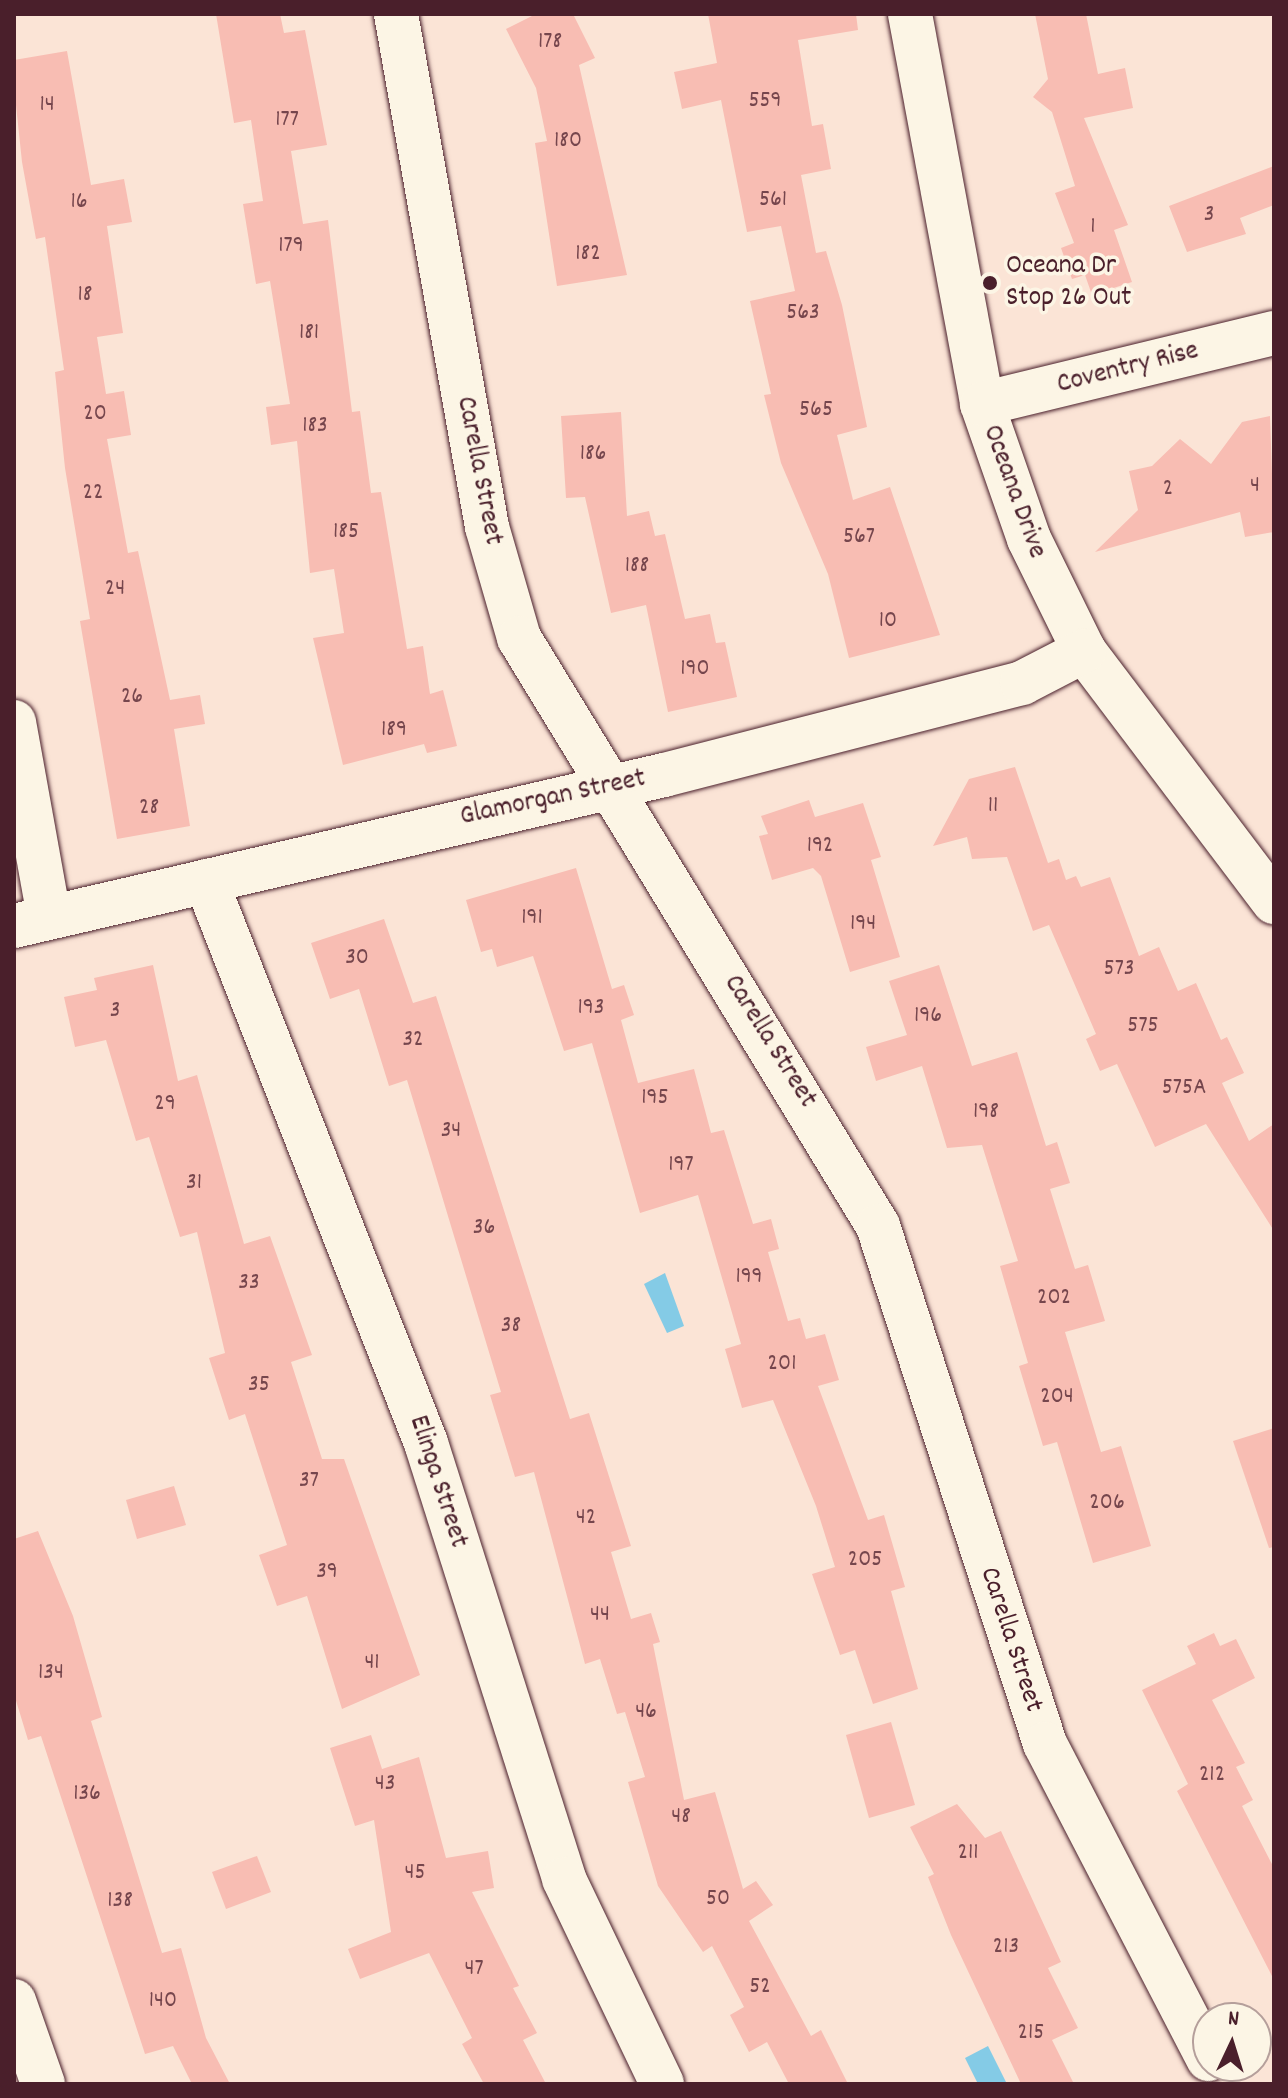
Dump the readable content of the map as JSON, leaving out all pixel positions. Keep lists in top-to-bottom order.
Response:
{
  "streets": {
    "street": [
      "Coventry Rise",
      "Carella Street",
      "Oceana Drive",
      "Glamorgan Street",
      "Elinga Street"
    ]
  },
  "crossings": [
    ["Coventry Rise", "Oceana Drive"],
    ["Carella Street", "Glamorgan Street"],
    ["Oceana Drive", "Glamorgan Street"],
    ["Glamorgan Street", "Elinga Street"]
  ],
  "places": ["Oceana Dr Stop 26 Out"],
  "house_numbers": [
    "178",
    "559",
    "14",
    "177",
    "180",
    "561",
    "16",
    "3",
    "1",
    "179",
    "182",
    "18",
    "563",
    "181",
    "565",
    "20",
    "183",
    "186",
    "4",
    "2",
    "22",
    "185",
    "567",
    "188",
    "24",
    "10",
    "190",
    "26",
    "189",
    "11",
    "28",
    "192",
    "191",
    "194",
    "30",
    "573",
    "193",
    "3",
    "196",
    "575",
    "32",
    "575A",
    "195",
    "29",
    "198",
    "34",
    "197",
    "31",
    "36",
    "199",
    "33",
    "202",
    "38",
    "201",
    "35",
    "204",
    "37",
    "206",
    "42",
    "205",
    "39",
    "44",
    "41",
    "134",
    "46",
    "212",
    "43",
    "136",
    "48",
    "211",
    "45",
    "50",
    "138",
    "213",
    "47",
    "52",
    "140",
    "215"
  ],
  "north": "top"
}
